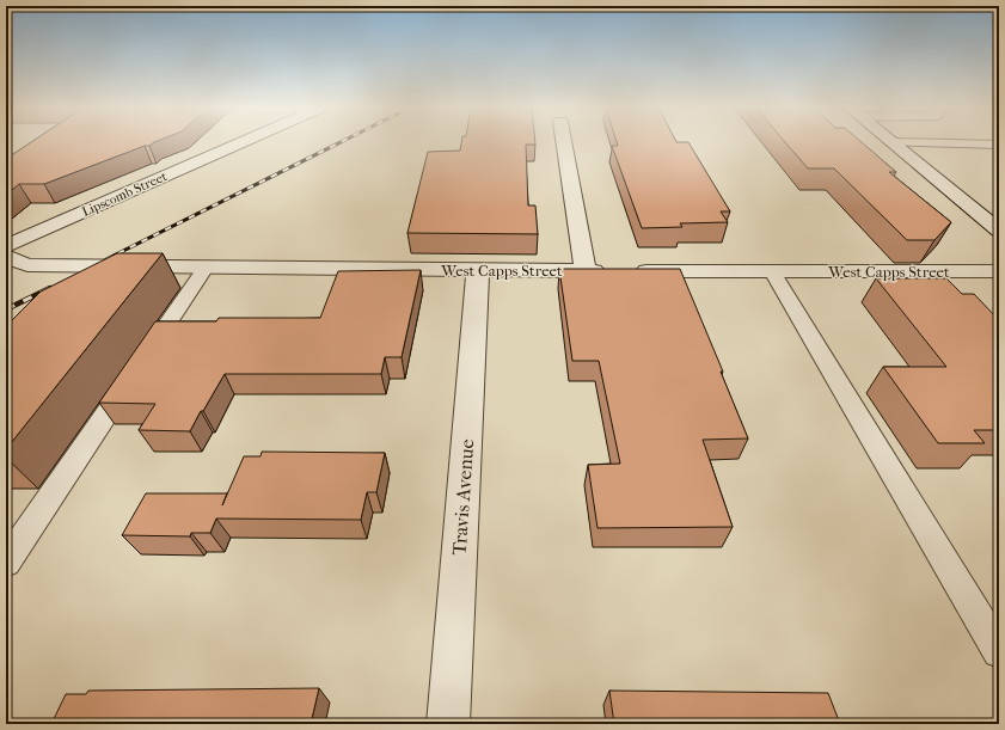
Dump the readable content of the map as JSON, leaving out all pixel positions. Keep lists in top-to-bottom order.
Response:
{
  "streets": {
    "street": ["Lipscomb Street", "West Capps Street", "Travis Avenue"]
  },
  "crossings": [
    ["West Capps Street", "Travis Avenue"]
  ]
}
